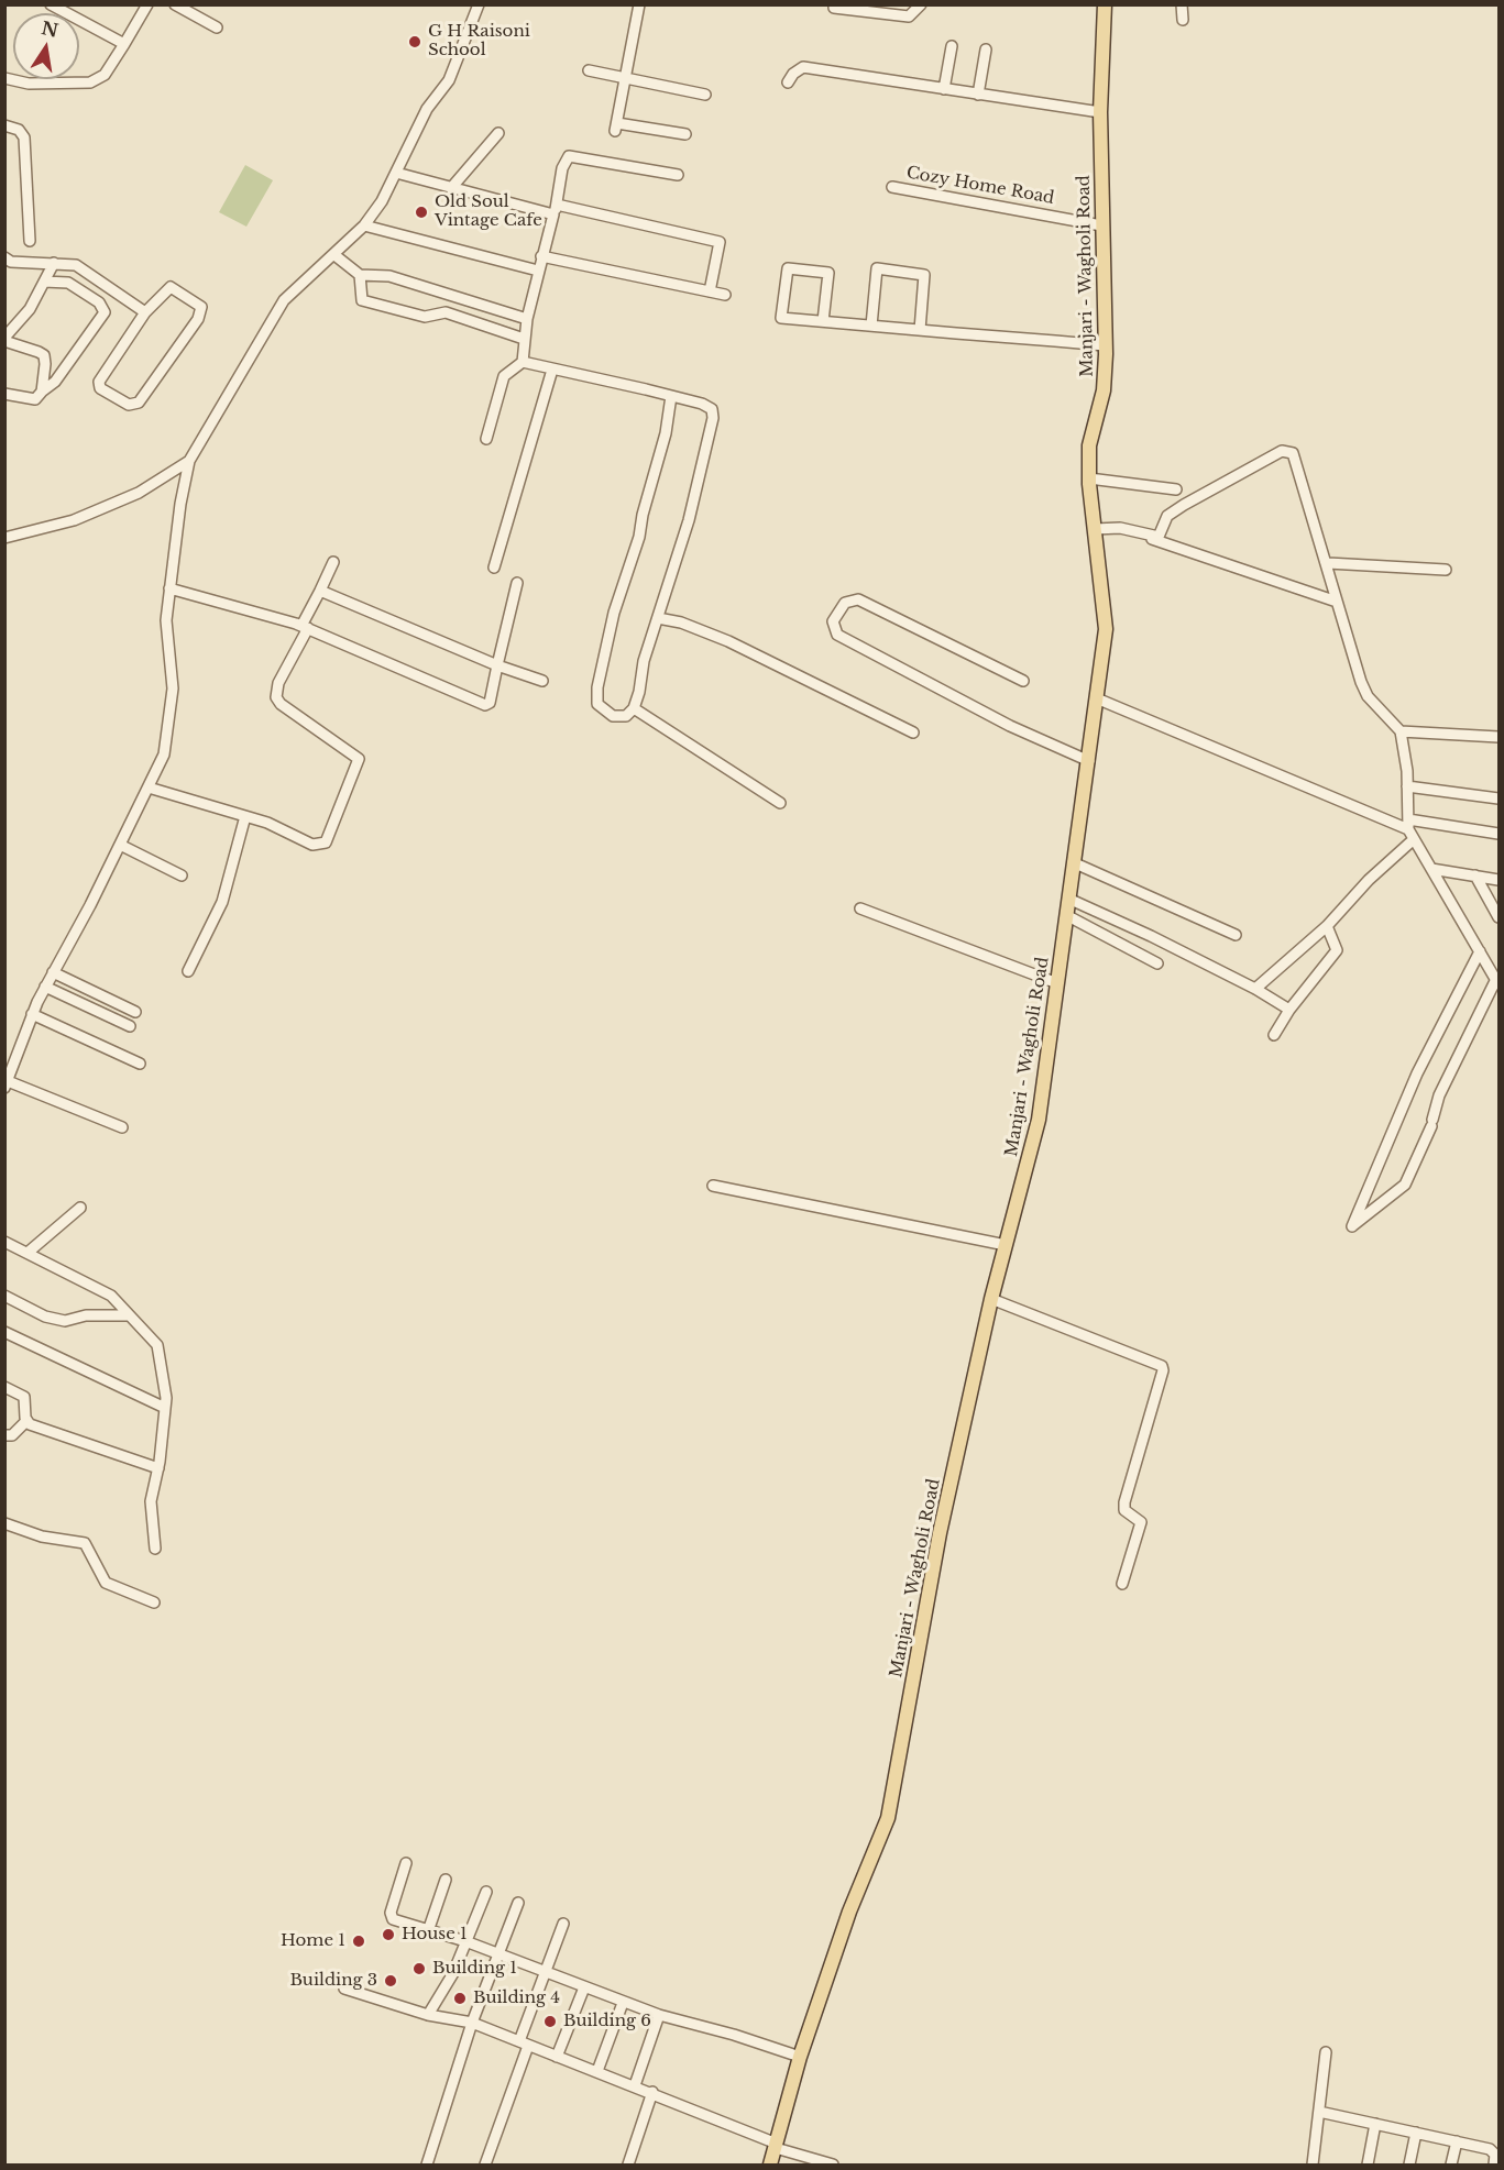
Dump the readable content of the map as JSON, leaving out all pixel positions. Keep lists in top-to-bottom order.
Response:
{
  "streets": {
    "main road": ["Manjari - Wagholi Road"],
    "street": ["Cozy Home Road"]
  },
  "crossings": [
    ["Cozy Home Road", "Manjari - Wagholi Road"]
  ],
  "places": [
    "G H Raisoni School",
    "Old Soul Vintage Cafe",
    "House 1",
    "Home 1",
    "Building 1",
    "Building 3",
    "Building 4",
    "Building 6"
  ],
  "north": "top"
}
